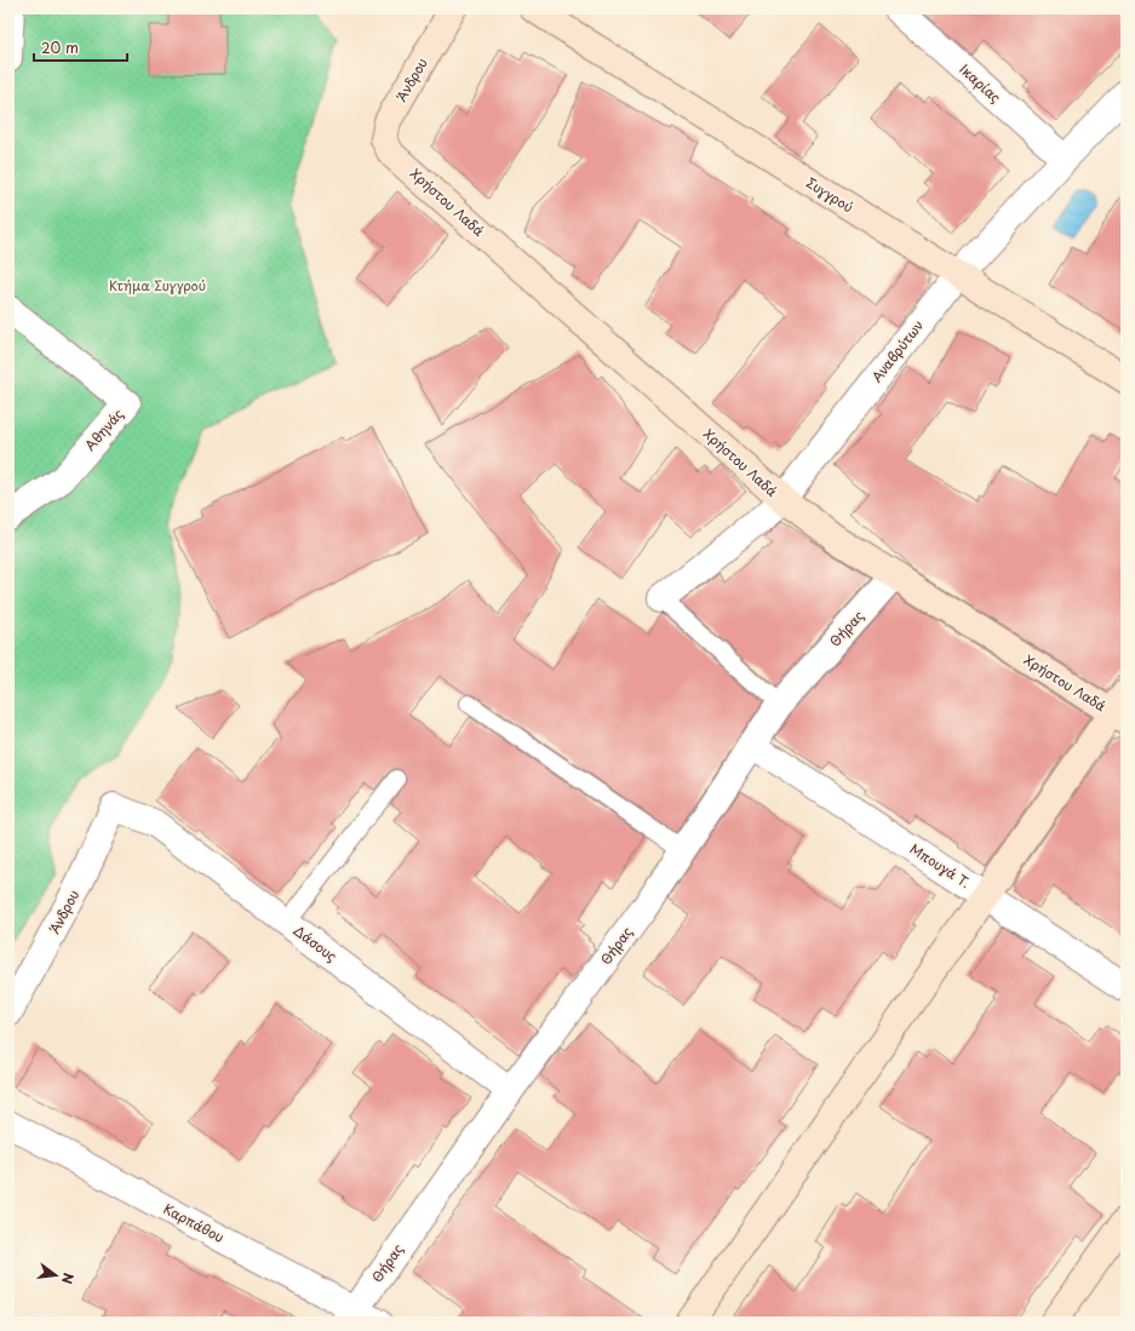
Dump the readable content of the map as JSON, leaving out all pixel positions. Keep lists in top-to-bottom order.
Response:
{
  "streets": {
    "main road": ["Άνδρου", "Συγγρού", "Χρήστου Λαδά"],
    "street": [
      "Ικαρίας",
      "Αναβρύτων",
      "Αθηνάς",
      "Θήρας",
      "Μπουγά Τ.",
      "Δάσους",
      "Καρπάθου"
    ]
  },
  "crossings": [
    ["Άνδρου", "Χρήστου Λαδά"],
    ["Άνδρου", "Δάσους"],
    ["Ικαρίας", "Αναβρύτων"],
    ["Συγγρού", "Αναβρύτων"],
    ["Χρήστου Λαδά", "Αναβρύτων"],
    ["Χρήστου Λαδά", "Θήρας"],
    ["Θήρας", "Μπουγά Τ."],
    ["Θήρας", "Δάσους"],
    ["Θήρας", "Καρπάθου"]
  ],
  "parks": ["Κτήμα Συγγρού"],
  "scale_bar": "20 m",
  "north": "right"
}
